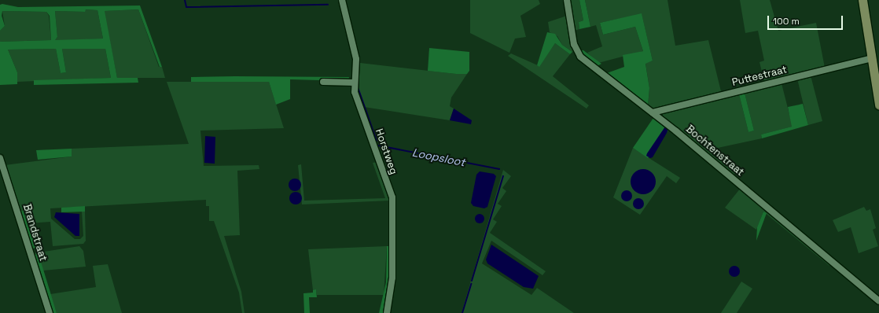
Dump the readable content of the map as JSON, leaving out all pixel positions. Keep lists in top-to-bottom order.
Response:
{
  "streets": {
    "street": [
      "Puttestraat",
      "Bochtenstraat",
      "Horstweg",
      "Brandstraat"
    ]
  },
  "crossings": [
    ["Puttestraat", "Bochtenstraat"]
  ],
  "water": ["Loopsloot"],
  "scale_bar": "100 m"
}
